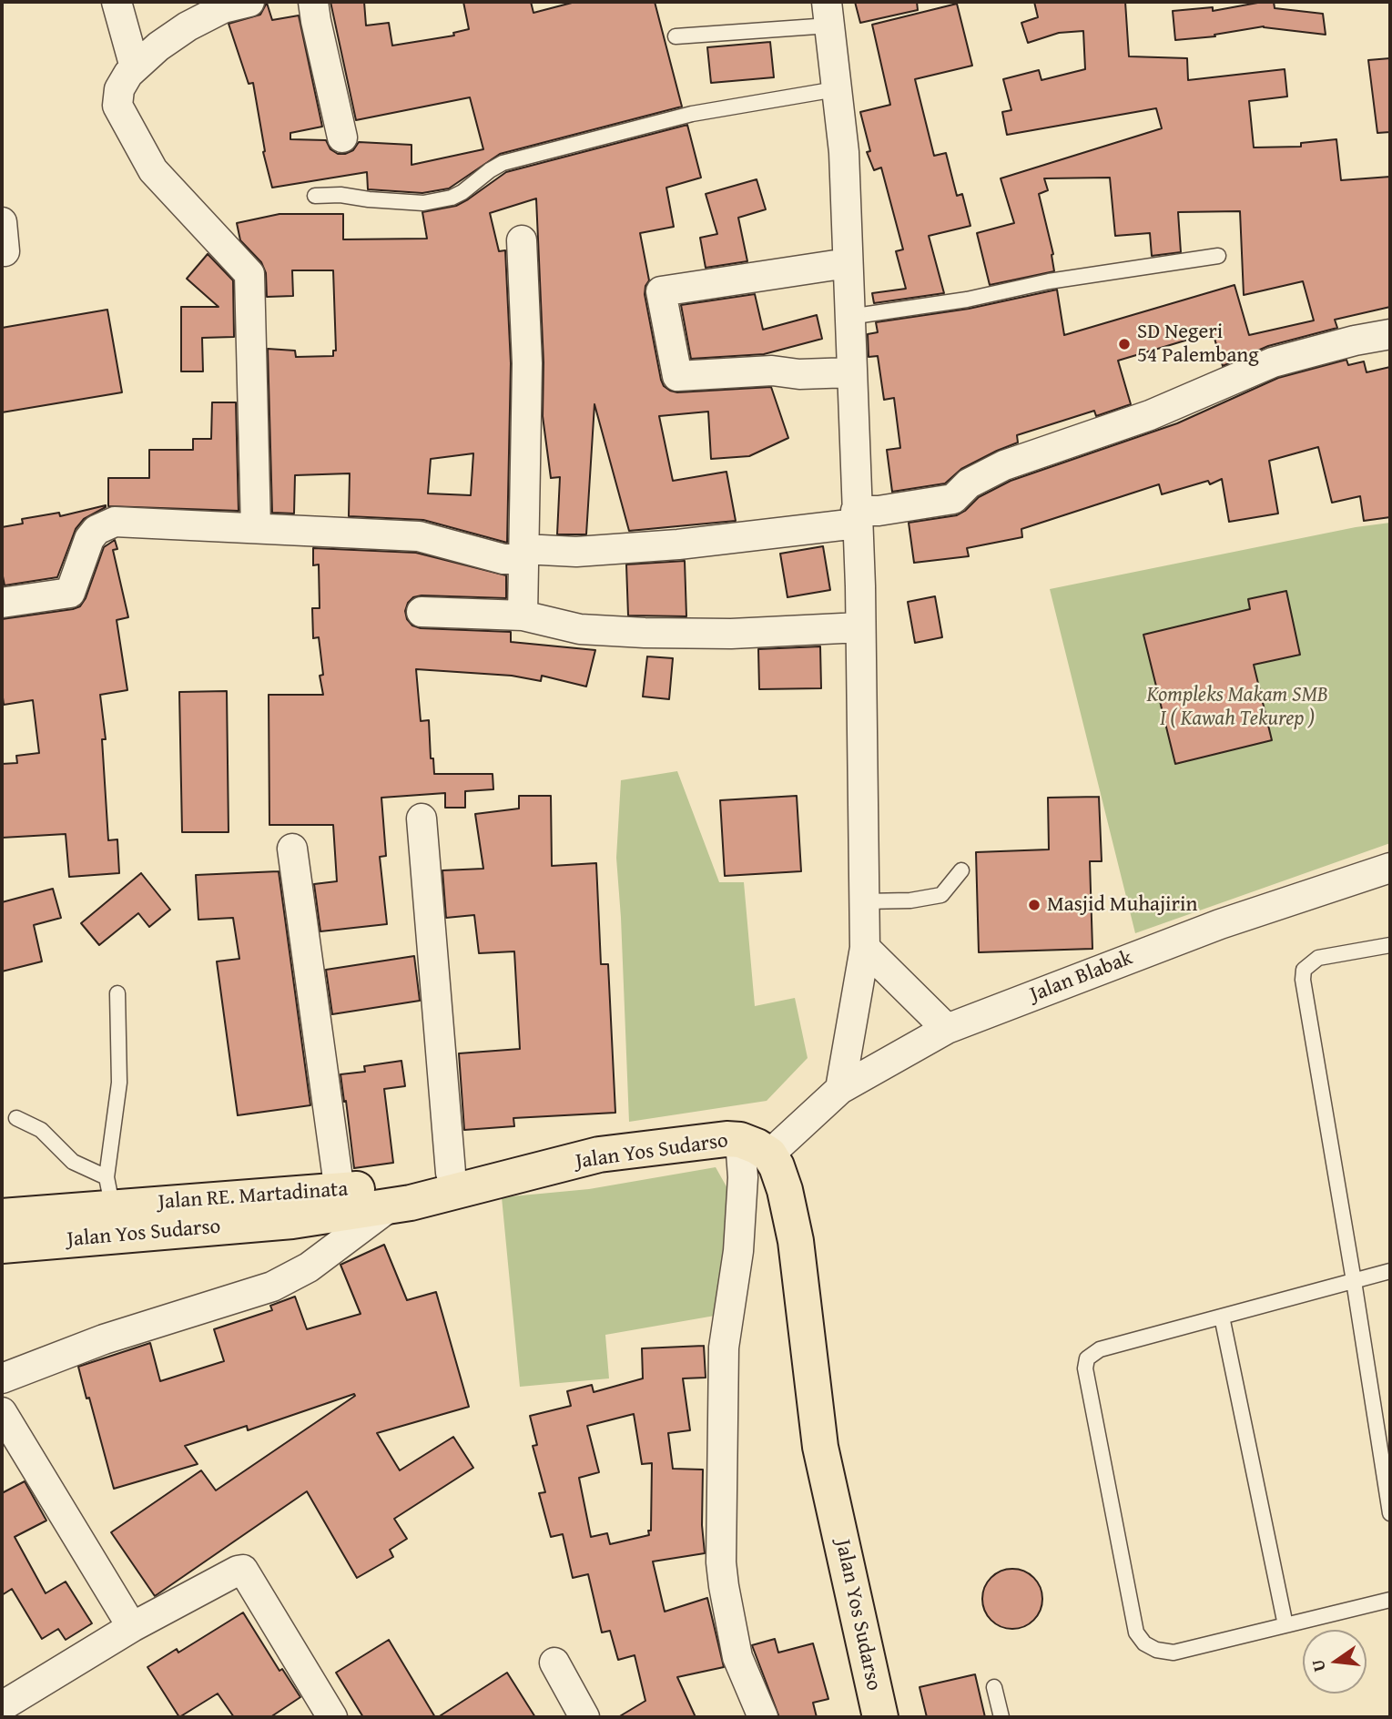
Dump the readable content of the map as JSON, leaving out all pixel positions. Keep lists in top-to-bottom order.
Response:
{
  "streets": {
    "highway": ["Jalan Yos Sudarso", "Jalan RE. Martadinata"],
    "street": ["Jalan Blabak"]
  },
  "crossings": [
    ["Jalan Blabak", "Jalan Yos Sudarso"],
    ["Jalan Yos Sudarso", "Jalan RE. Martadinata"]
  ],
  "parks": ["Kompleks Makam SMB I ( Kawah Tekurep )"],
  "places": ["SD Negeri 54 Palembang", "Masjid Muhajirin"],
  "north": "left"
}
